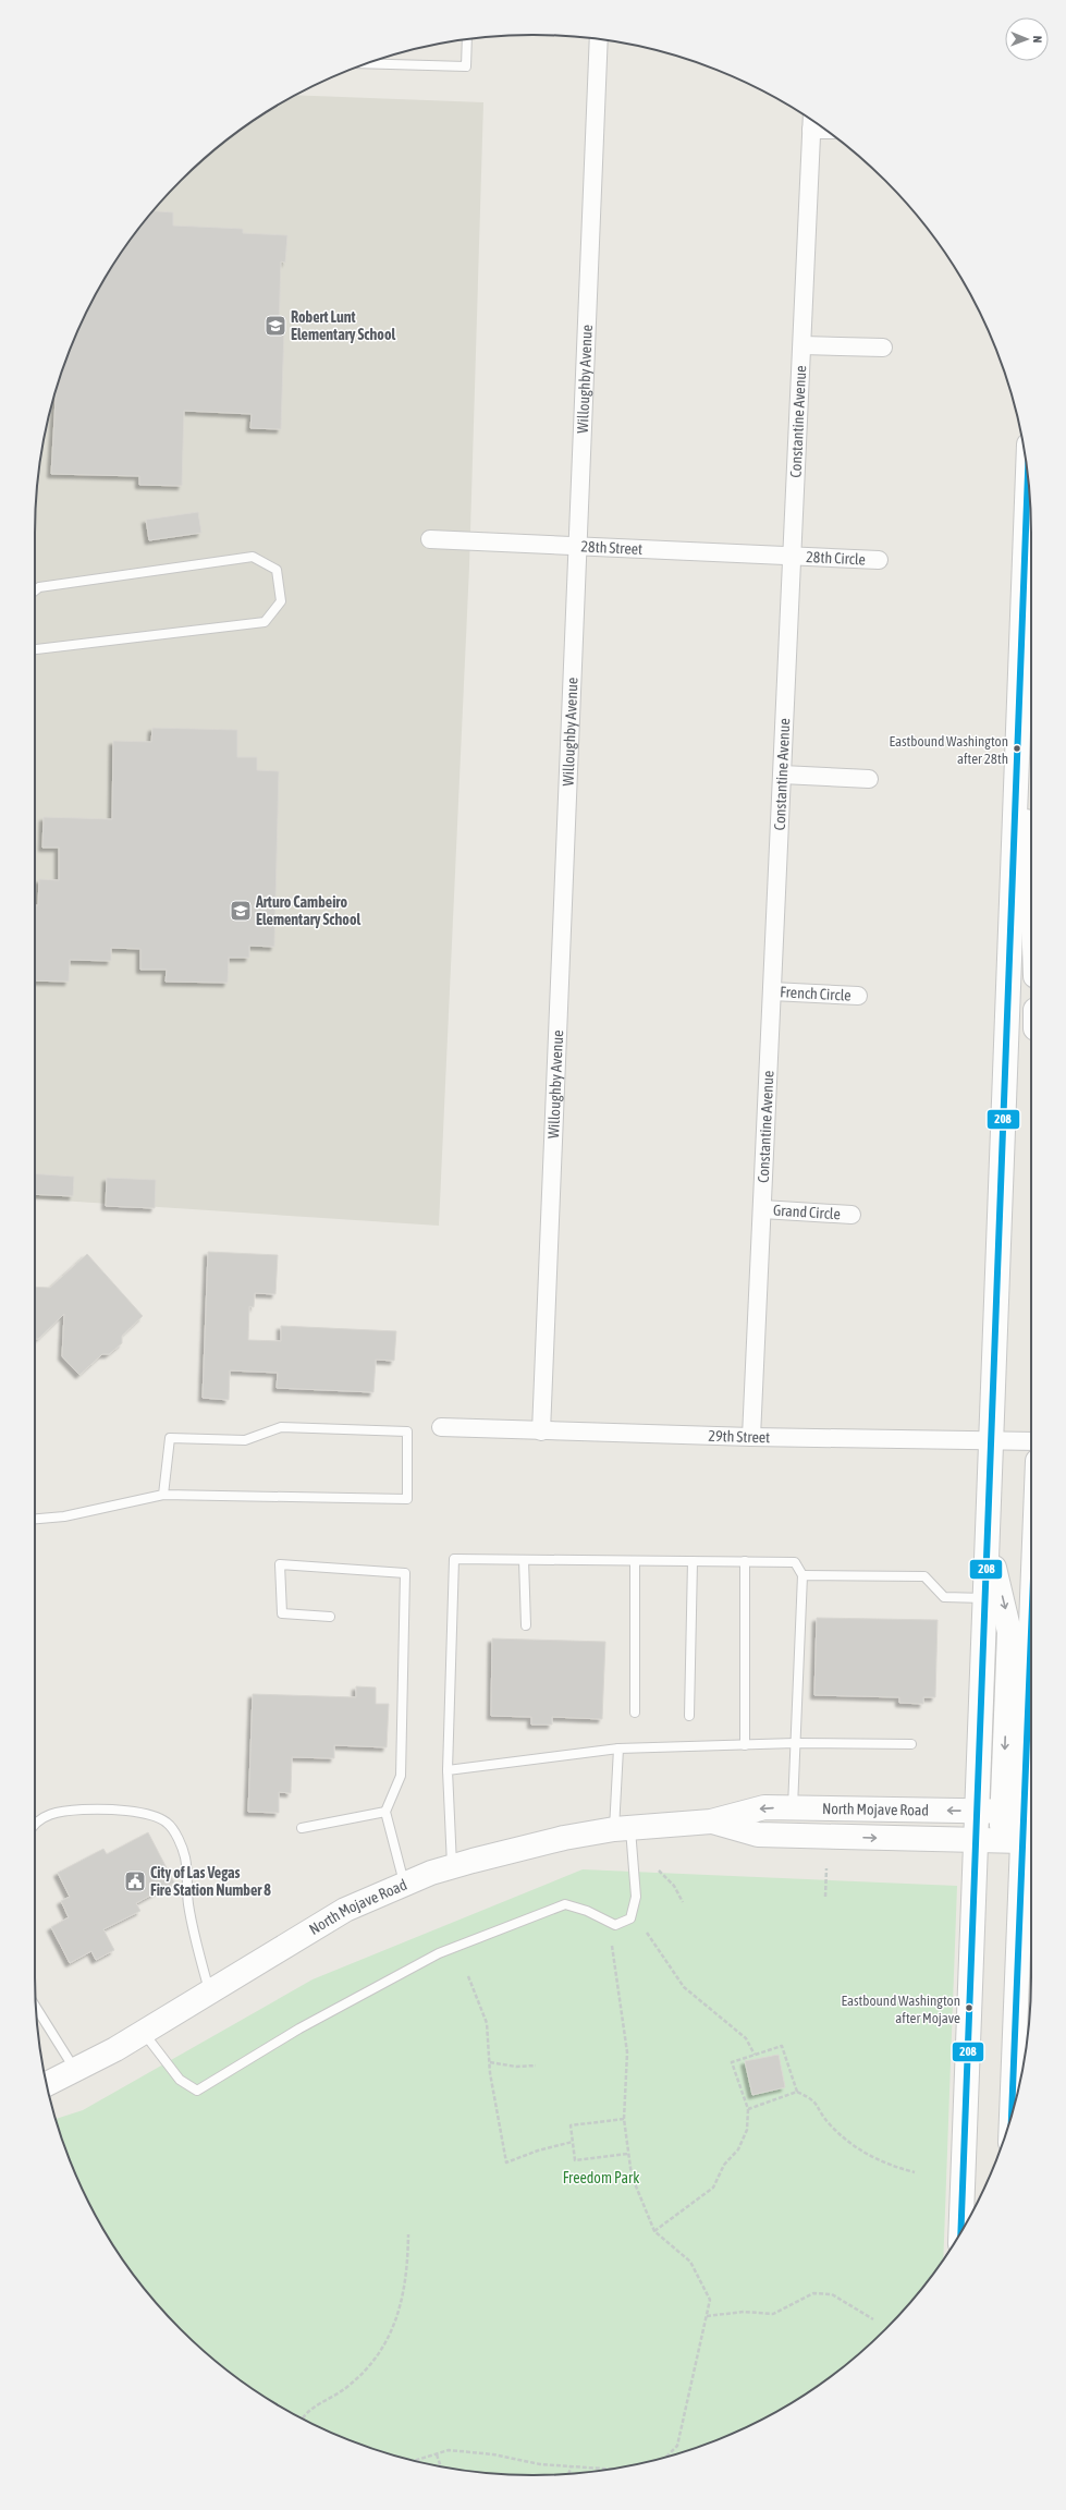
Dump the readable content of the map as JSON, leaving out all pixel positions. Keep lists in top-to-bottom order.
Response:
{
  "streets": {
    "main road": ["North Mojave Road"],
    "street": [
      "Willoughby Avenue",
      "Constantine Avenue",
      "28th Street",
      "28th Circle",
      "French Circle",
      "Grand Circle",
      "29th Street"
    ]
  },
  "crossings": [
    ["Willoughby Avenue", "28th Street"],
    ["Willoughby Avenue", "29th Street"],
    ["Constantine Avenue", "28th Street"],
    ["Constantine Avenue", "28th Circle"],
    ["Constantine Avenue", "French Circle"],
    ["Constantine Avenue", "Grand Circle"],
    ["Constantine Avenue", "29th Street"],
    ["28th Street", "28th Circle"]
  ],
  "parks": ["Freedom Park"],
  "places": {
    "school or university": ["Robert Lunt Elementary School", "Arturo Cambeiro Elementary School"],
    "other": ["Eastbound Washington after 28th", "Eastbound Washington after Mojave"],
    "public building": ["City of Las Vegas Fire Station Number 8"]
  },
  "lines": ["transit line 208"],
  "north": "right"
}
